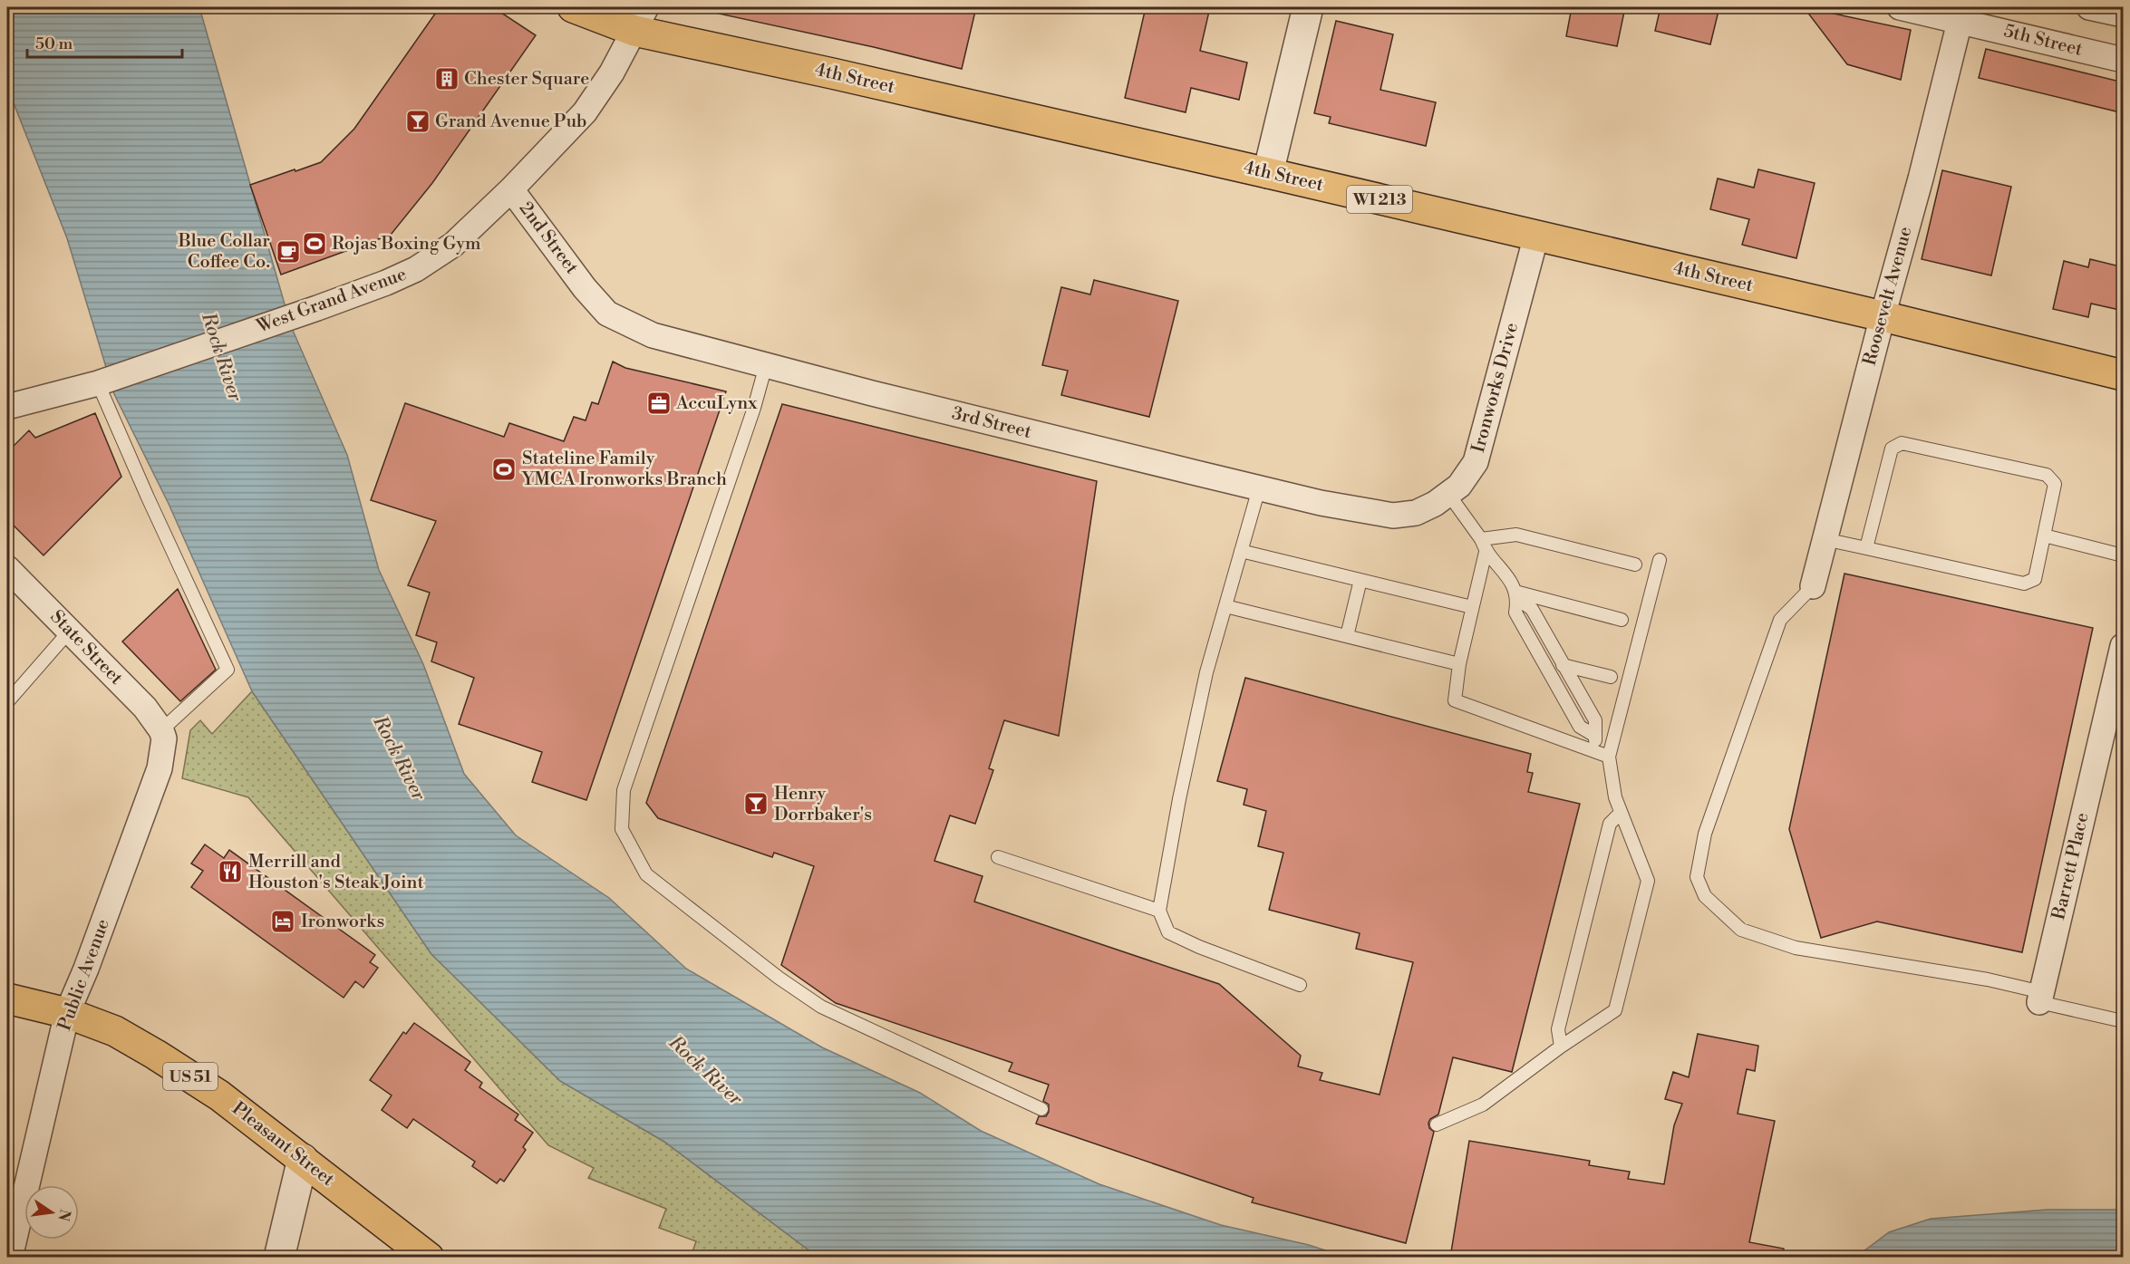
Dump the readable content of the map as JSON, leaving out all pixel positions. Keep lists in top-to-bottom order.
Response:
{
  "streets": {
    "main road": [
      "4th Street",
      "WI 213",
      "US 51",
      "Pleasant Street"
    ],
    "street": [
      "5th Street",
      "2nd Street",
      "Roosevelt Avenue",
      "West Grand Avenue",
      "Ironworks Drive",
      "3rd Street",
      "State Street",
      "Barrett Place",
      "Public Avenue"
    ]
  },
  "crossings": [
    ["5th Street", "Roosevelt Avenue"],
    ["4th Street", "Roosevelt Avenue"],
    ["4th Street", "West Grand Avenue"],
    ["4th Street", "Ironworks Drive"],
    ["2nd Street", "West Grand Avenue"],
    ["2nd Street", "3rd Street"],
    ["Ironworks Drive", "3rd Street"],
    ["State Street", "Public Avenue"],
    ["Public Avenue", "Pleasant Street"]
  ],
  "water": ["Rock River"],
  "places": {
    "building": ["Chester Square"],
    "bar": ["Grand Avenue Pub", "Henry Dorrbaker's"],
    "sports": ["Rojas Boxing Gym", "Stateline Family YMCA Ironworks Branch"],
    "cafe": ["Blue Collar Coffee Co."],
    "office": ["AccuLynx"],
    "restaurant": ["Merrill and Houston's Steak Joint"],
    "hotel": ["Ironworks"]
  },
  "scale_bar": "50 m",
  "north": "right"
}
